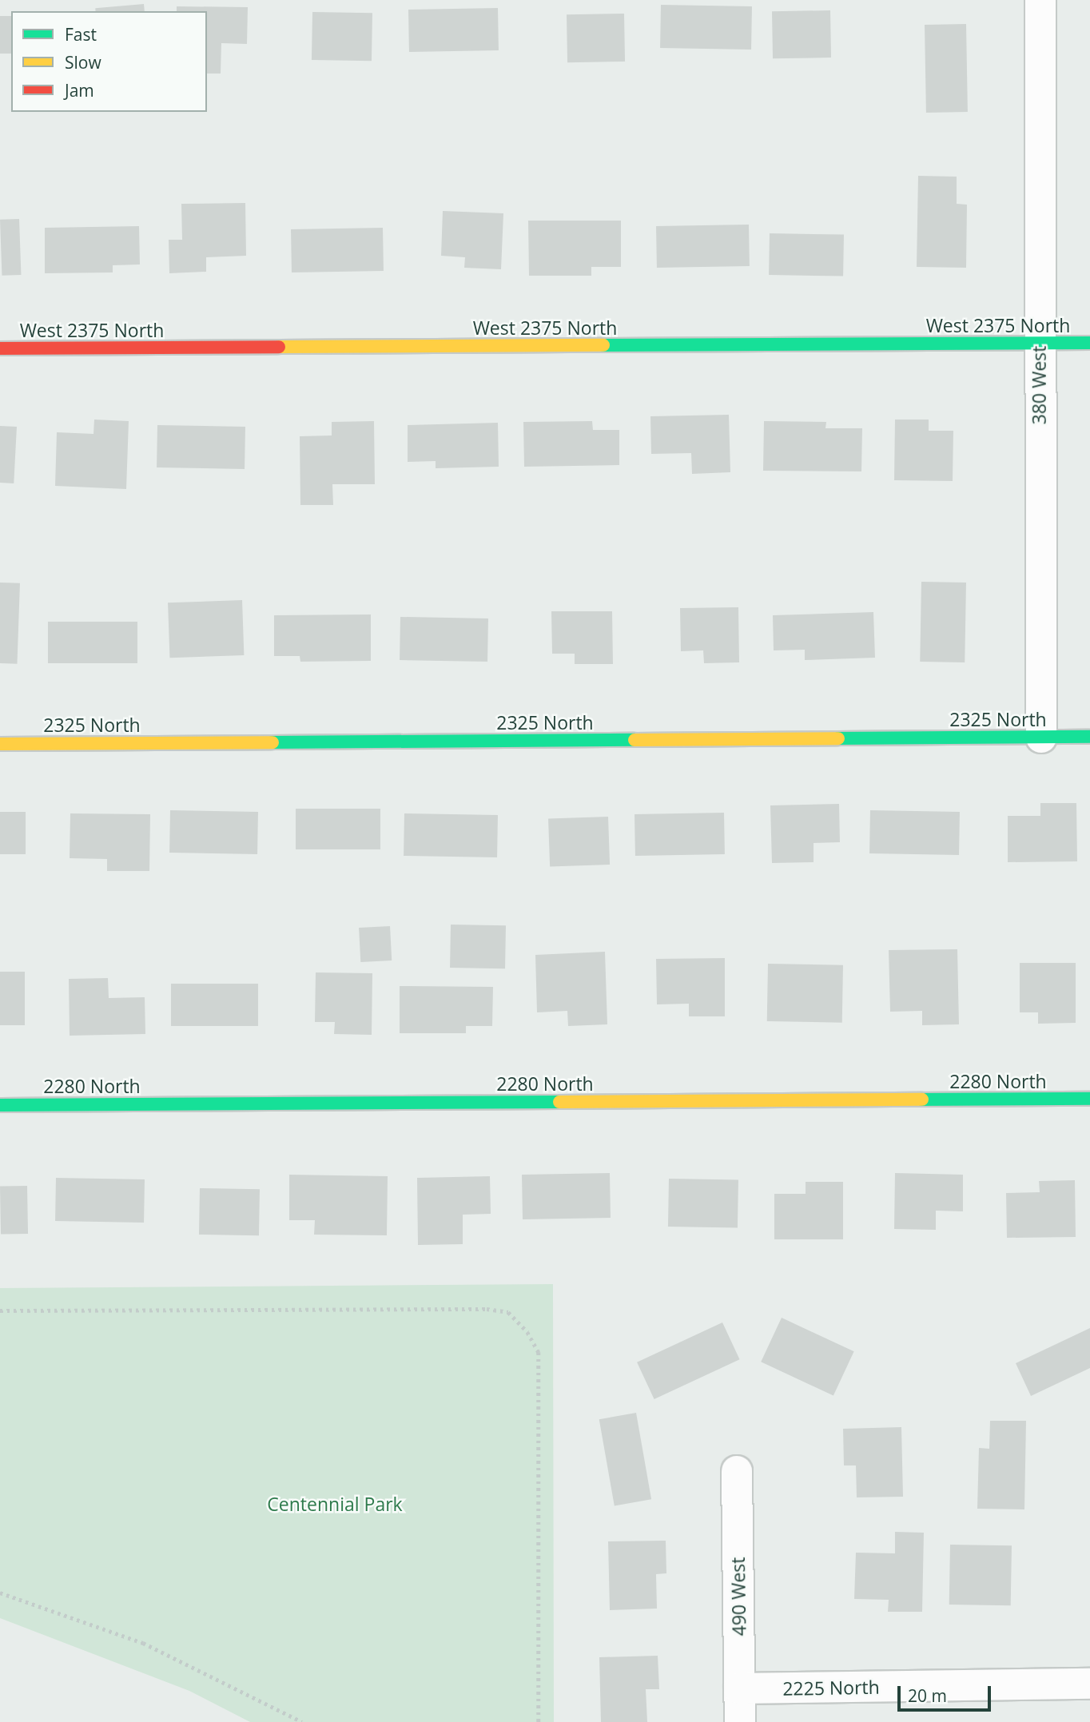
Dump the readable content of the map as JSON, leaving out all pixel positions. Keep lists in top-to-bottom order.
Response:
{
  "streets": {
    "street": [
      "West 2375 North",
      "380 West",
      "2325 North",
      "2280 North",
      "490 West",
      "2225 North"
    ]
  },
  "crossings": [
    ["West 2375 North", "380 West"],
    ["380 West", "2325 North"],
    ["490 West", "2225 North"]
  ],
  "parks": ["Centennial Park"],
  "legend": ["Fast", "Slow", "Jam"],
  "scale_bar": "20 m"
}
